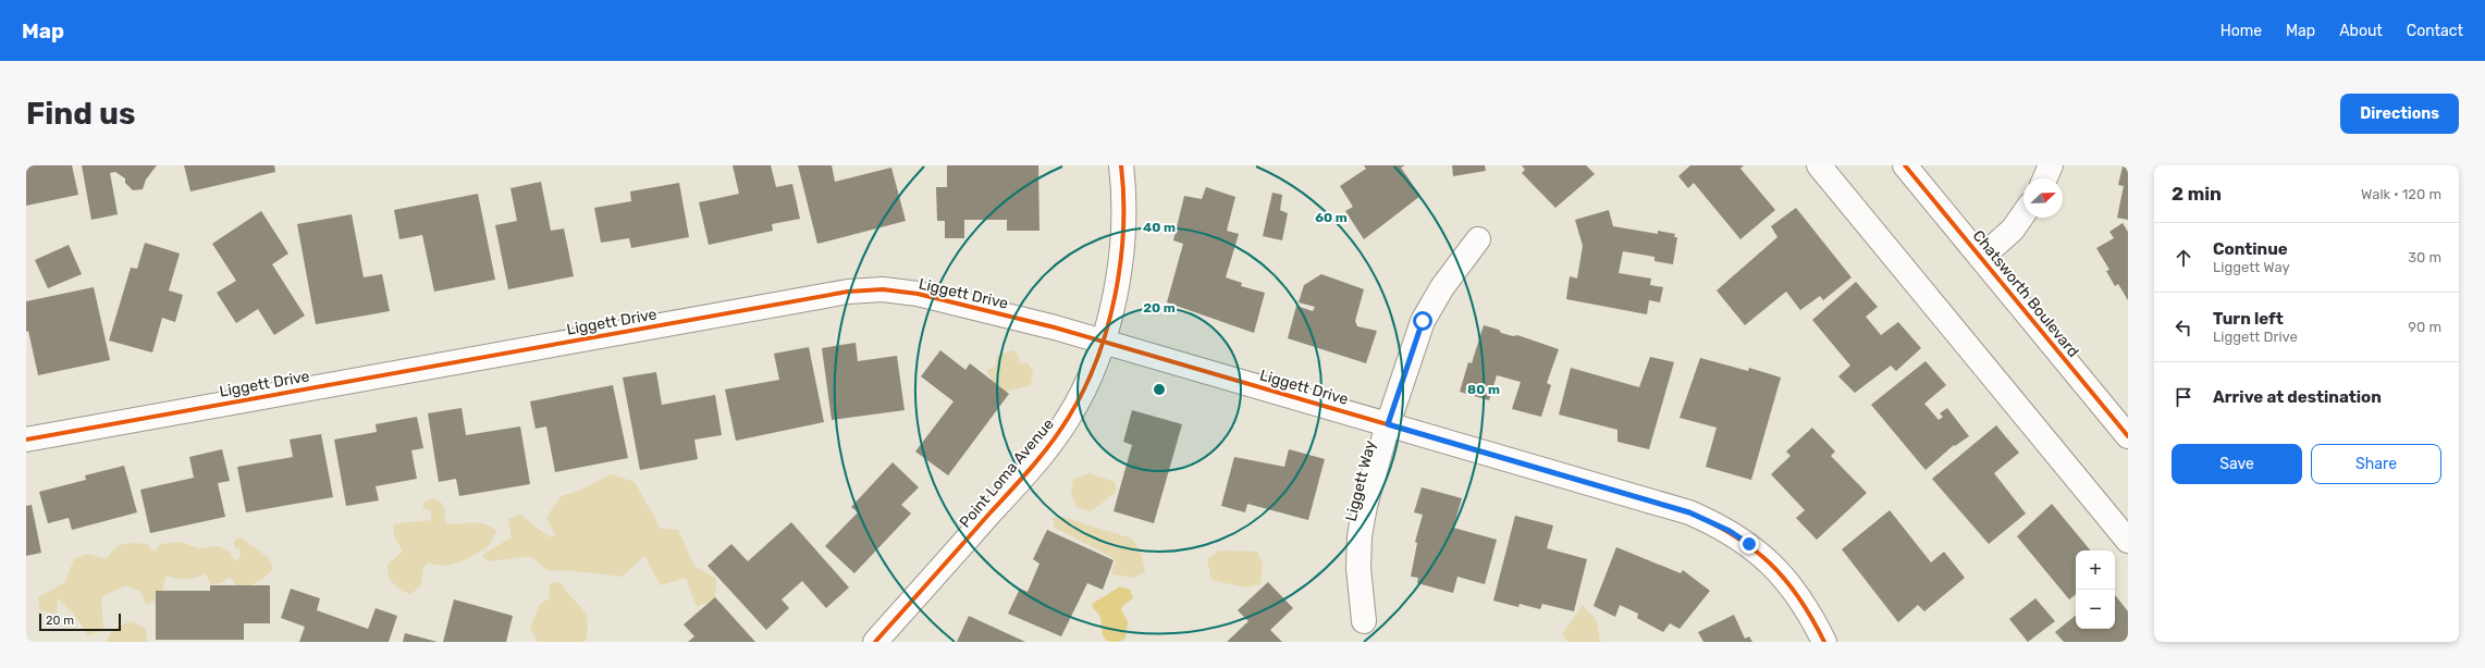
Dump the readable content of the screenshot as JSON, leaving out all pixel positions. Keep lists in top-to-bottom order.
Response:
{
  "streets": {
    "street": [
      "Liggett Drive",
      "Chatsworth Boulevard",
      "Point Loma Avenue",
      "Liggett Way"
    ]
  },
  "crossings": [
    ["Liggett Drive", "Point Loma Avenue"],
    ["Liggett Drive", "Liggett Way"]
  ],
  "scale_bar": "20 m",
  "north": "top right",
  "page": {
    "header": "Map",
    "nav": [
      "Home",
      "Map",
      "About",
      "Contact"
    ],
    "buttons": [
      "Directions",
      ["Save", "Share"]
    ],
    "title": "Find us",
    "heading": ["2 min", "Walk · 120 m"],
    "list": [
      ["Continue", "Liggett Way", "30 m"],
      ["Turn left", "Liggett Drive", "90 m"],
      "Arrive at destination"
    ],
    "map_buttons": ["+", "−"],
    "scale": "20 m"
  },
  "rings": [
    "60 m",
    "40 m",
    "20 m",
    "80 m"
  ]
}
